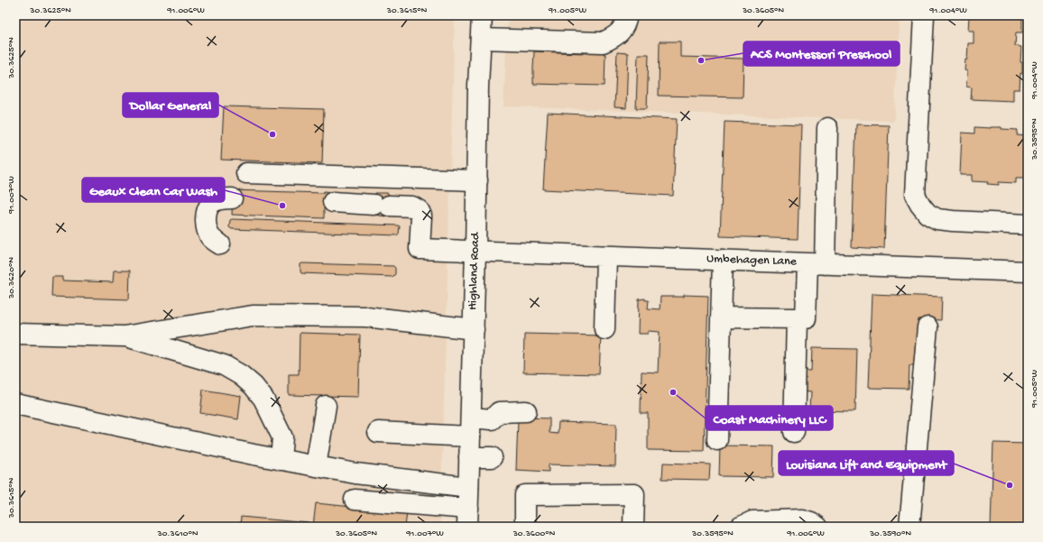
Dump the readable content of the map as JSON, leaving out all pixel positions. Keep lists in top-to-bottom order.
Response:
{
  "streets": {
    "street": ["Umbehagen Lane", "Highland Road"]
  },
  "crossings": [
    ["Umbehagen Lane", "Highland Road"]
  ],
  "places": [
    "ACS Montessori Preschool",
    "Dollar General",
    "Geaux Clean Car Wash",
    "Coast Machinery LLC",
    "Louisiana Lift and Equipment"
  ],
  "coordinates": [
    "30.3625°N",
    "91.006°W",
    "30.3615°N",
    "91.005°W",
    "30.3605°N",
    "91.004°W",
    "30.3595°N",
    "91.007°W",
    "30.3620°N",
    "30.3610°N",
    "30.3600°N",
    "30.3590°N"
  ]
}
